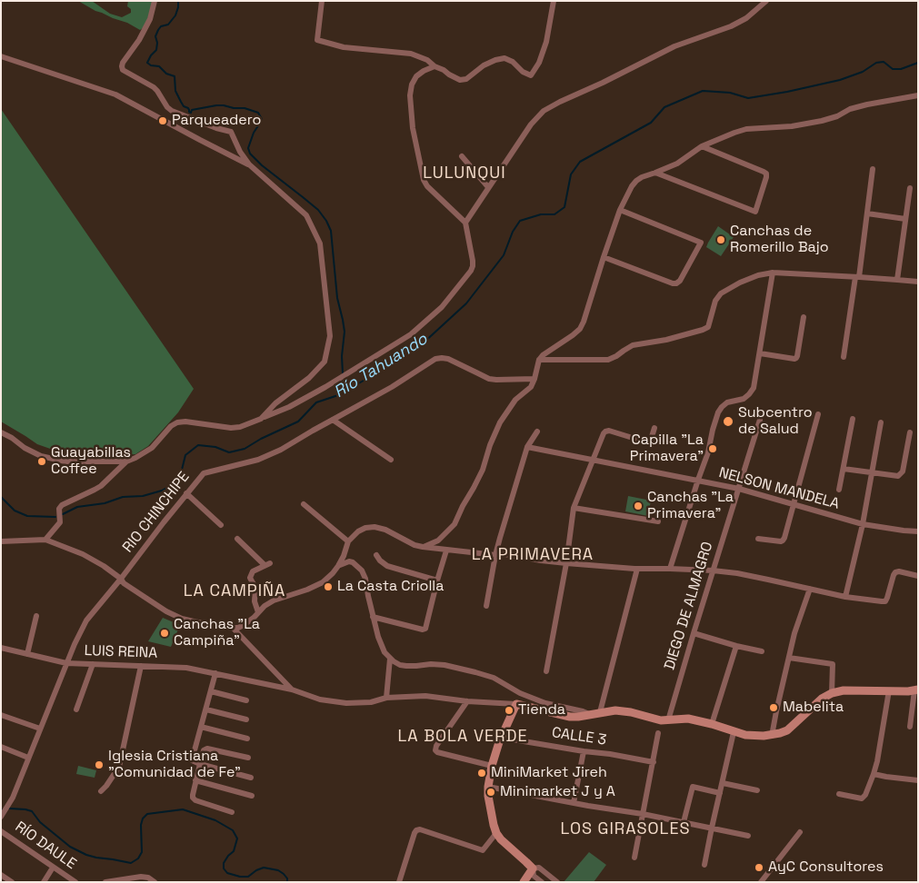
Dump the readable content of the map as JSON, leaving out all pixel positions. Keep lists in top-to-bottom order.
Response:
{
  "streets": {
    "street": [
      "NELSON MANDELA",
      "RIO CHINCHIPE",
      "DIEGO DE ALMAGRO",
      "LUIS REINA",
      "CALLE 3",
      "RÍO DAULE"
    ]
  },
  "crossings": [
    ["NELSON MANDELA", "DIEGO DE ALMAGRO"],
    ["RIO CHINCHIPE", "LUIS REINA"]
  ],
  "districts": [
    "LULUNQUI",
    "LA PRIMAVERA",
    "LA CAMPIÑA",
    "LA BOLA VERDE",
    "LOS GIRASOLES"
  ],
  "water": ["Río Tahuando"],
  "places": [
    "Parqueadero",
    "Canchas de Romerillo Bajo",
    "Subcentro de Salud",
    "Capilla \"La Primavera\"",
    "Guayabillas Coffee",
    "Canchas \"La Primavera\"",
    "La Casta Criolla",
    "Canchas \"La Campiña\"",
    "Mabelita",
    "Tienda",
    "Iglesia Cristiana \"Comunidad de Fe\"",
    "MiniMarket Jireh",
    "Minimarket J y A",
    "AyC Consultores"
  ]
}
